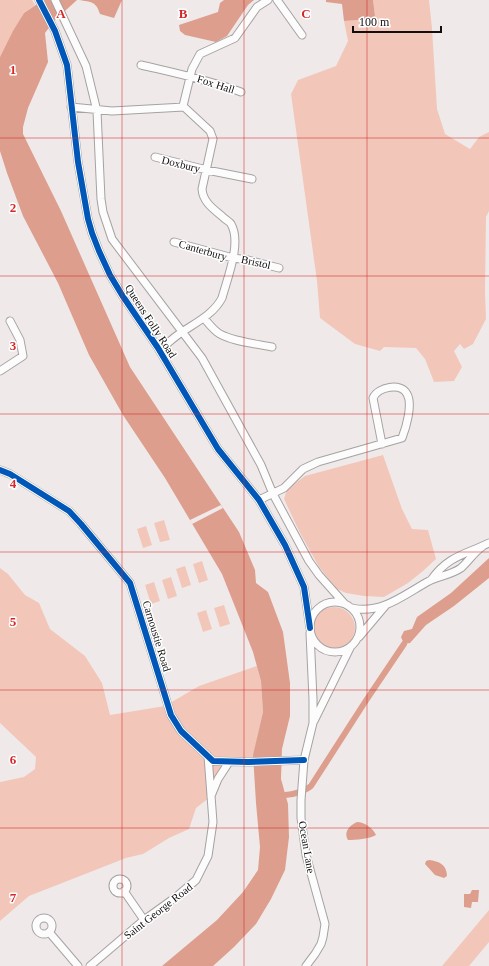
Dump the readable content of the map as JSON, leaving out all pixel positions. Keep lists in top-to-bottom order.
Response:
{
  "streets": {
    "street": [
      "Fox Hall",
      "Doxbury",
      "Canterbury",
      "Bristol",
      "Queens Folly Road",
      "Carnoustie Road",
      "Ocean Lane",
      "Saint George Road"
    ]
  },
  "crossings": [
    ["Canterbury", "Bristol"],
    ["Queens Folly Road", "Ocean Lane"],
    ["Carnoustie Road", "Ocean Lane"],
    ["Carnoustie Road", "Saint George Road"]
  ],
  "scale_bar": "100 m",
  "grid": {
    "columns": ["A", "B", "C"],
    "rows": [
      "1",
      "2",
      "3",
      "4",
      "5",
      "6",
      "7"
    ]
  }
}
